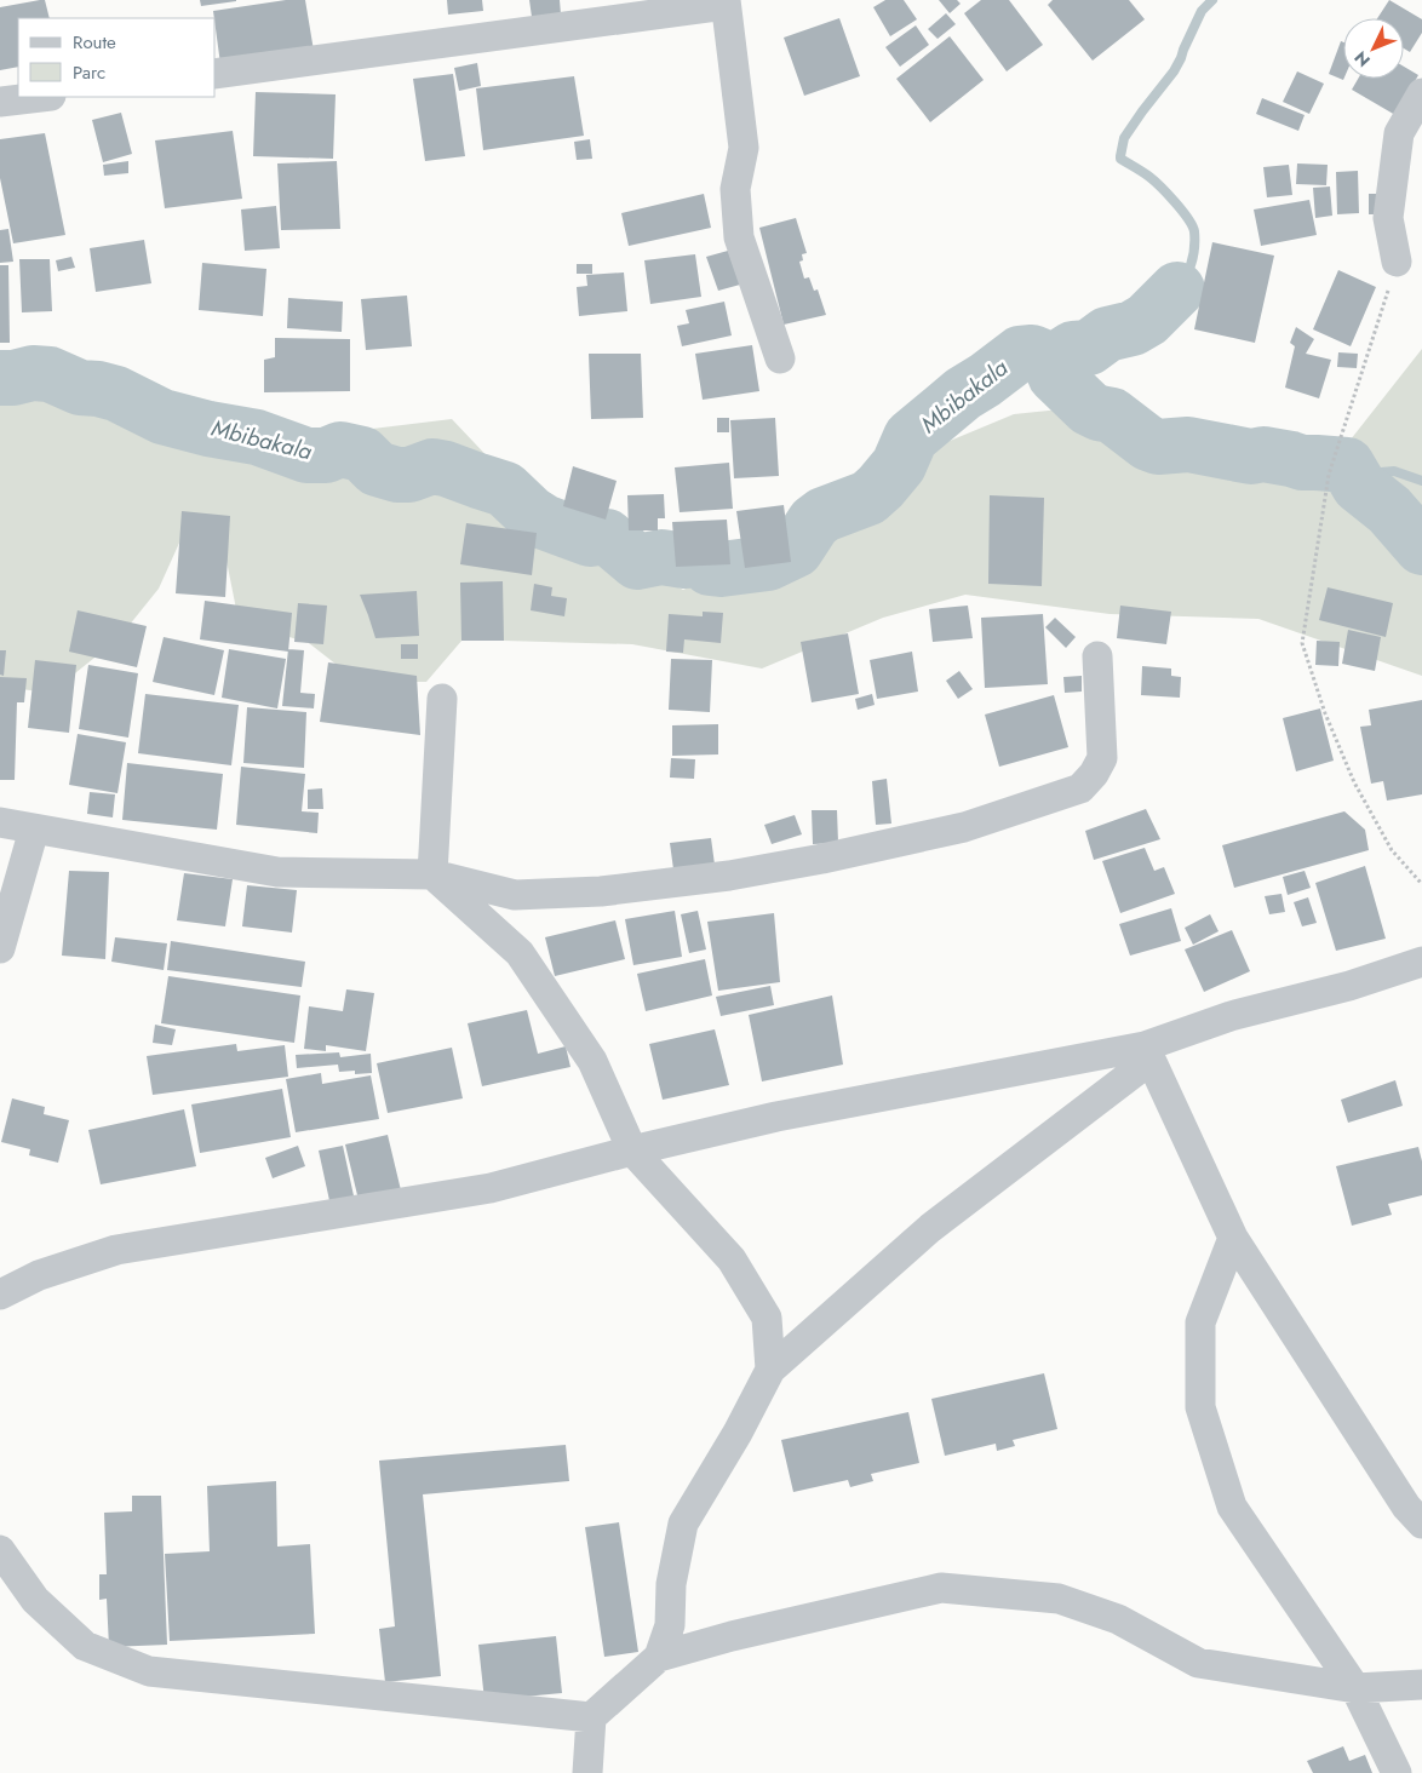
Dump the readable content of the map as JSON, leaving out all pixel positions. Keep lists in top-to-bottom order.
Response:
{
  "water": ["Mbibakala"],
  "legend": ["Route", "Parc"],
  "north": "bottom left"
}
